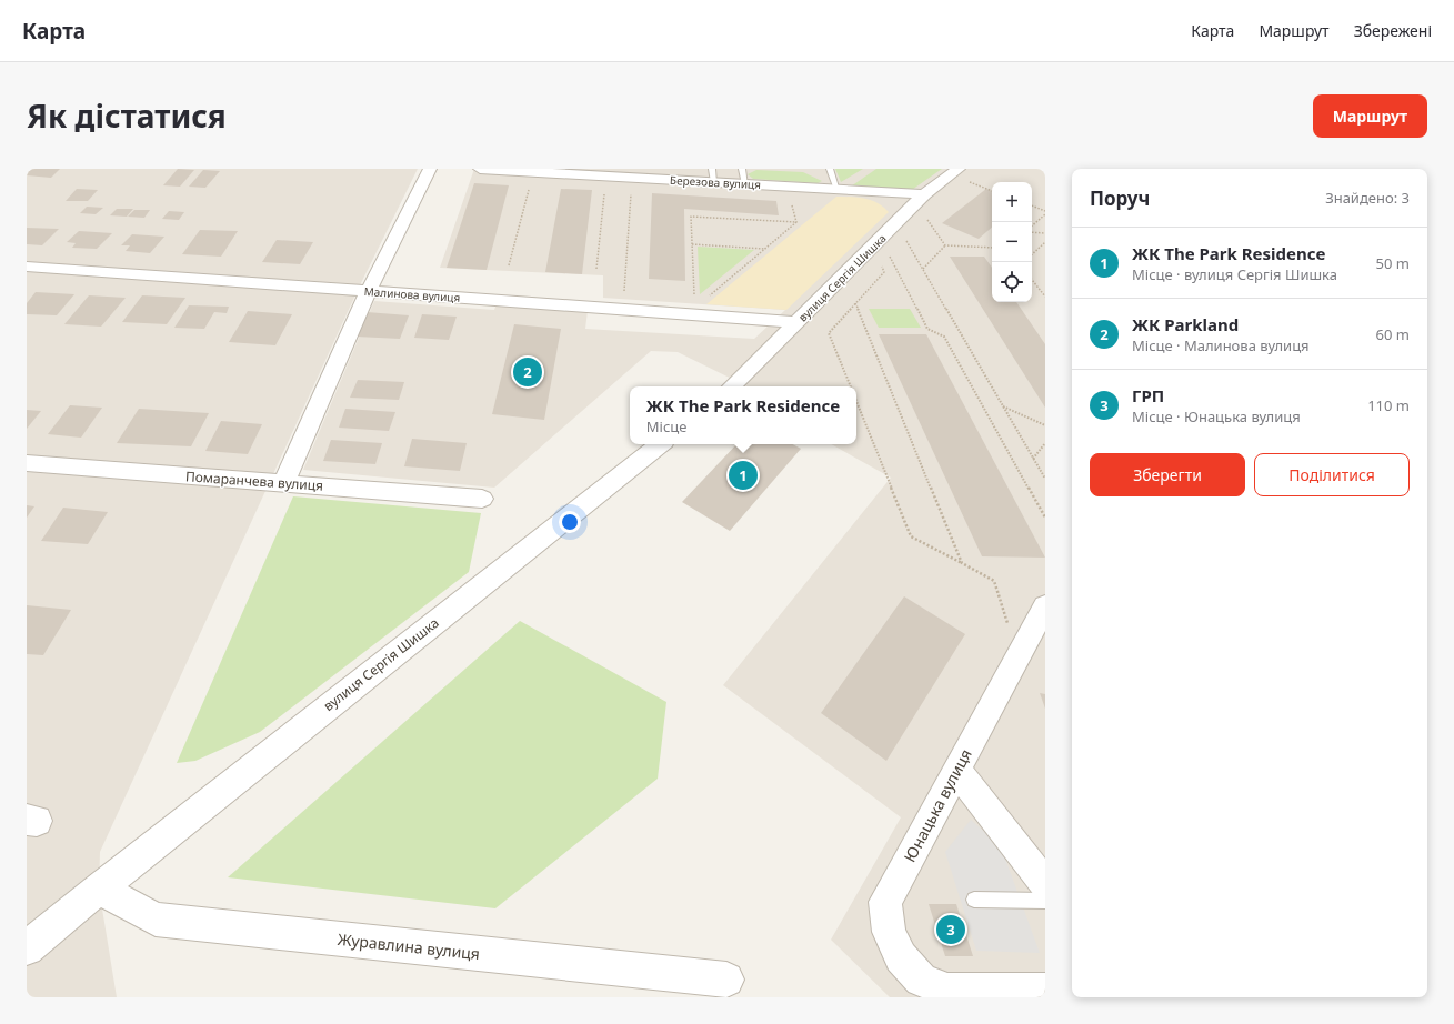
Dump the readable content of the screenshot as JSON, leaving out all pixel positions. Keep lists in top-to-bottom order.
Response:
{
  "streets": {
    "street": [
      "Березова вулиця",
      "вулиця Сергія Шишка",
      "Малинова вулиця",
      "Помаранчева вулиця",
      "Юнацька вулиця",
      "Журавлина вулиця"
    ]
  },
  "crossings": [
    ["Березова вулиця", "вулиця Сергія Шишка"],
    ["вулиця Сергія Шишка", "Малинова вулиця"],
    ["вулиця Сергія Шишка", "Журавлина вулиця"]
  ],
  "page": {
    "header": "Карта",
    "nav": ["Карта", "Маршрут", "Збережені"],
    "title": "Як дістатися",
    "buttons": [
      "Маршрут",
      ["Зберегти", "Поділитися"]
    ],
    "heading": ["Поруч", "Знайдено: 3"],
    "map_buttons": ["+", "−"],
    "list": [
      {
        "mark": "1",
        "name": "ЖК The Park Residence",
        "note": "Місце · вулиця Сергія Шишка",
        "value": "50 m"
      },
      {
        "mark": "2",
        "name": "ЖК Parkland",
        "note": "Місце · Малинова вулиця",
        "value": "60 m"
      },
      {
        "mark": "3",
        "name": "ГРП",
        "note": "Місце · Юнацька вулиця",
        "value": "110 m"
      }
    ],
    "pins": ["2", "1", "3"],
    "popup": ["ЖК The Park Residence", "Місце"]
  }
}
